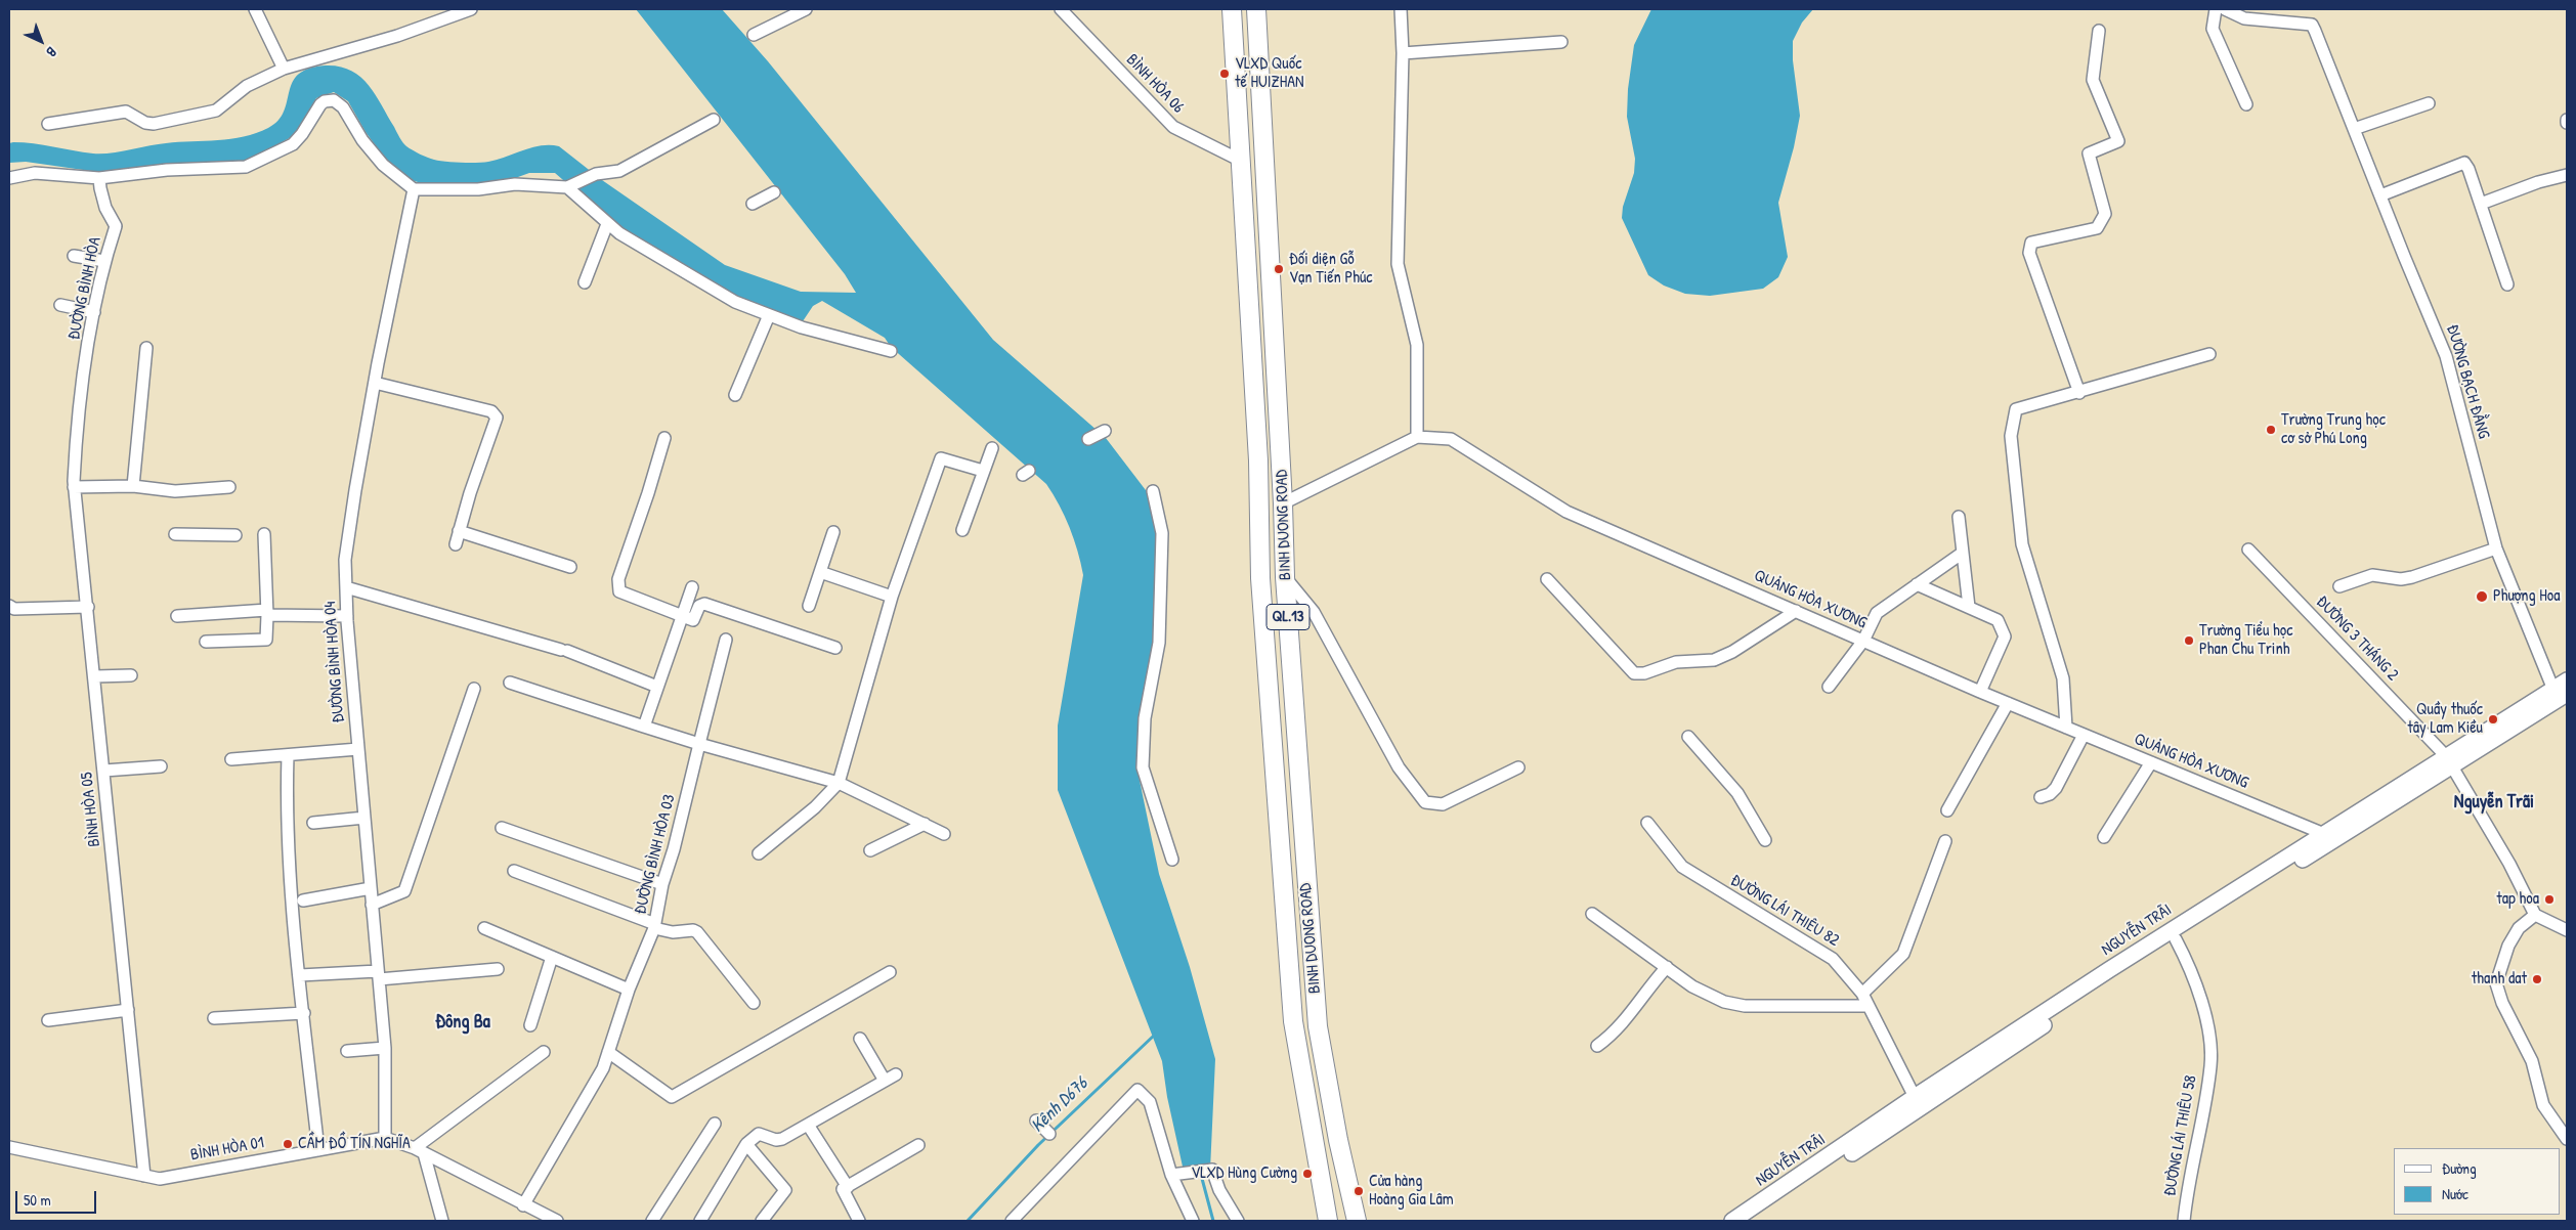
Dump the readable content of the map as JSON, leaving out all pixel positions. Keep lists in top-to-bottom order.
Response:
{
  "streets": {
    "highway": ["BINH DUONG ROAD", "QL.13"],
    "main road": ["NGUYỄN TRÃI"],
    "street": [
      "BÌNH HÒA 06",
      "ĐƯỜNG BÌNH HÒA",
      "ĐƯỜNG BẠCH ĐẰNG",
      "QUẢNG HÒA XƯƠNG",
      "ĐƯỜNG 3 THÁNG 2",
      "ĐƯỜNG BÌNH HÒA 04",
      "BÌNH HÒA 05",
      "ĐƯỜNG BÌNH HÒA 03",
      "ĐƯỜNG LÁI THIÊU 82",
      "ĐƯỜNG LÁI THIÊU 58",
      "BÌNH HÒA 01"
    ]
  },
  "crossings": [
    ["BÌNH HÒA 06", "BINH DUONG ROAD"],
    ["ĐƯỜNG BÌNH HÒA", "BÌNH HÒA 05"],
    ["ĐƯỜNG BẠCH ĐẰNG", "NGUYỄN TRÃI"],
    ["BINH DUONG ROAD", "QUẢNG HÒA XƯƠNG"],
    ["QUẢNG HÒA XƯƠNG", "NGUYỄN TRÃI"],
    ["ĐƯỜNG 3 THÁNG 2", "NGUYỄN TRÃI"],
    ["ĐƯỜNG BÌNH HÒA 04", "BÌNH HÒA 01"],
    ["BÌNH HÒA 05", "BÌNH HÒA 01"],
    ["ĐƯỜNG BÌNH HÒA 03", "BÌNH HÒA 01"],
    ["ĐƯỜNG LÁI THIÊU 82", "NGUYỄN TRÃI"],
    ["NGUYỄN TRÃI", "ĐƯỜNG LÁI THIÊU 58"]
  ],
  "districts": ["Nguyễn Trãi", "Đông Ba"],
  "water": ["Kênh D676"],
  "places": [
    "VLXD Quốc tế HUIZHAN",
    "Đối diện Gỗ Vạn Tiến Phúc",
    "Trường Trung học cơ sở Phú Long",
    "Phượng Hoa",
    "Trường Tiểu học Phan Chu Trinh",
    "Quầy thuốc tây Lam Kiều",
    "tap hoa",
    "thanh dat",
    "CẦM ĐỒ TÍN NGHĨA",
    "VLXD Hùng Cường",
    "Cửa hàng Hoàng Gia Lâm"
  ],
  "legend": ["Đường", "Nước"],
  "scale_bar": "50 m",
  "north": "bottom right"
}
